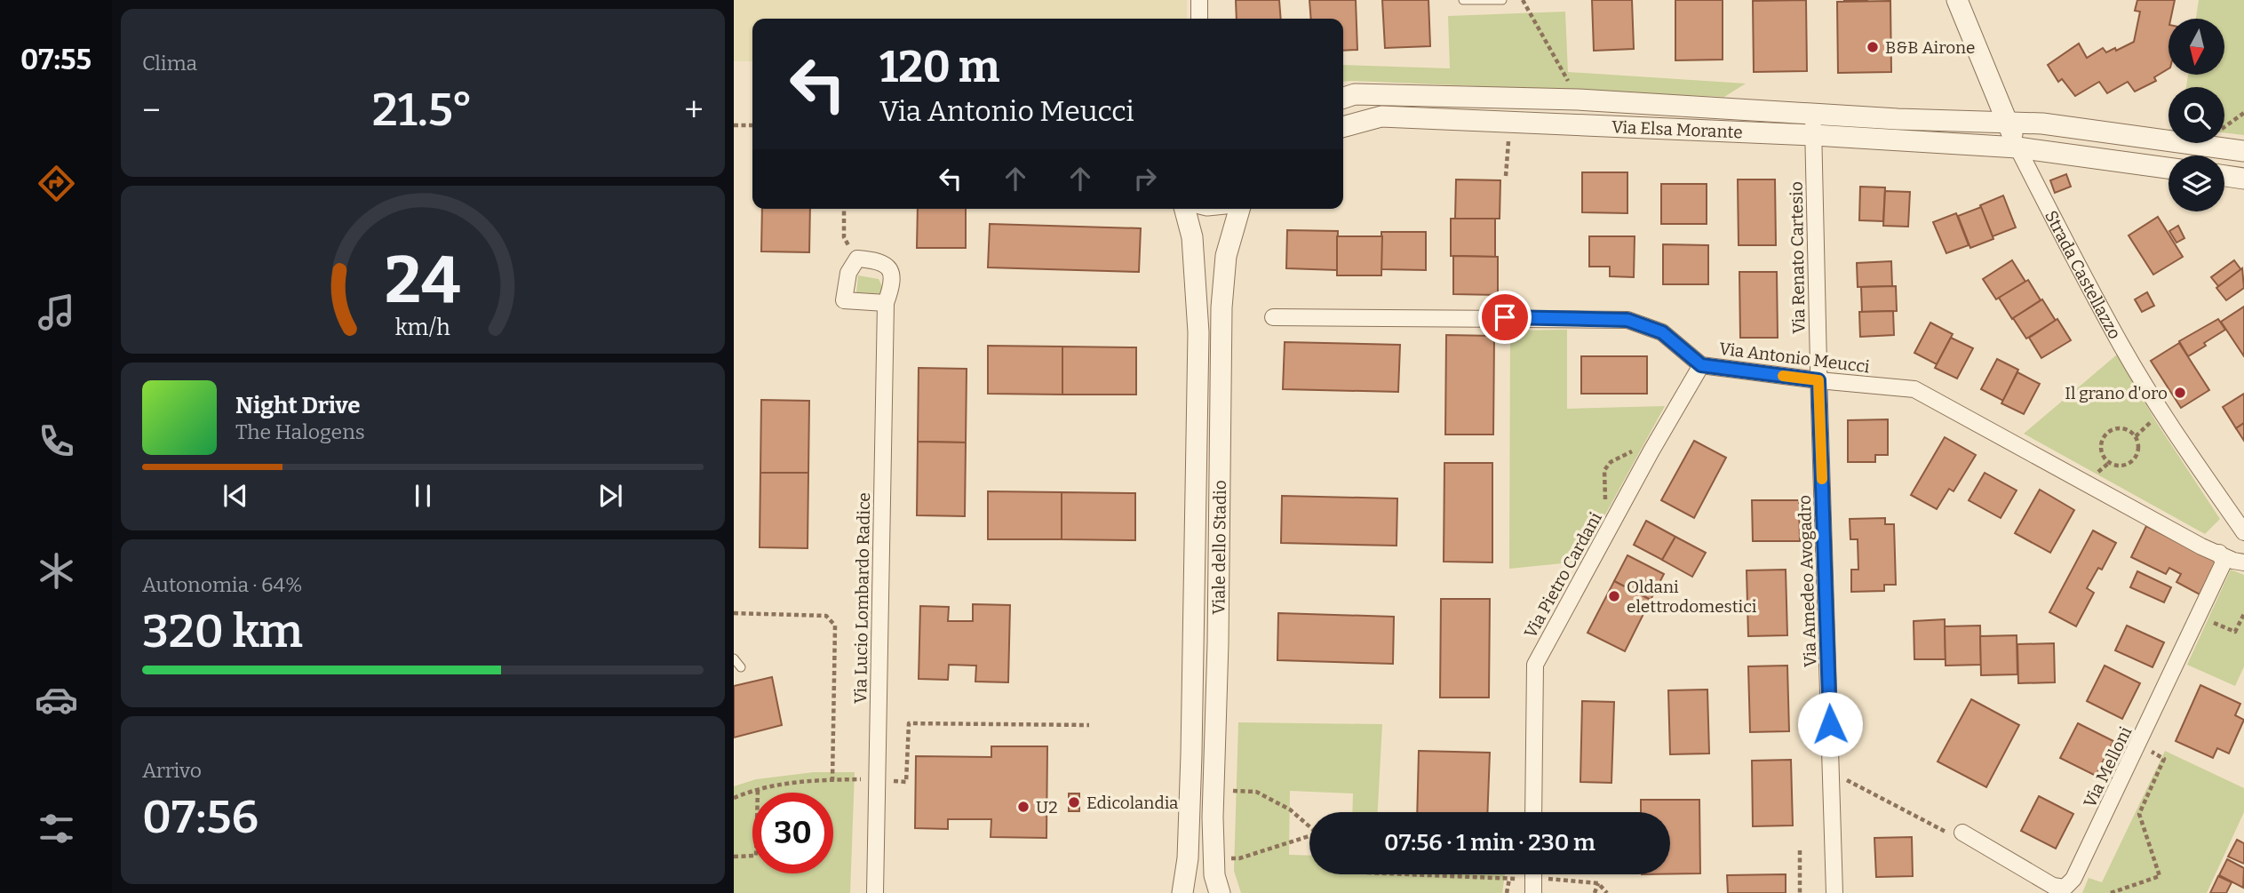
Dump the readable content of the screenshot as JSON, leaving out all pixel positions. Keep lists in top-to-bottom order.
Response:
{
  "streets": {
    "street": [
      "Via Elsa Morante",
      "Via Renato Cartesio",
      "Strada Castellazzo",
      "Via Antonio Meucci",
      "Viale dello Stadio",
      "Via Pietro Cardani",
      "Via Amedeo Avogadro",
      "Via Lucio Lombardo Radice",
      "Via Melloni"
    ]
  },
  "crossings": [
    ["Via Elsa Morante", "Via Renato Cartesio"],
    ["Via Elsa Morante", "Strada Castellazzo"],
    ["Via Renato Cartesio", "Via Antonio Meucci"],
    ["Via Renato Cartesio", "Via Amedeo Avogadro"],
    ["Via Antonio Meucci", "Via Pietro Cardani"],
    ["Via Antonio Meucci", "Via Amedeo Avogadro"],
    ["Via Antonio Meucci", "Via Melloni"]
  ],
  "places": [
    "B&B Airone",
    "Il grano d'oro",
    "Oldani elettrodomestici",
    "Edicolandia",
    "U2"
  ],
  "north": "bottom",
  "page": {
    "tabs": "07:55",
    "tile": [
      "Clima",
      ["Autonomia · 64%", "320 km"],
      ["Arrivo", "07:56"]
    ],
    "turn": ["120 m", "Via Antonio Meucci"],
    "heat": ["−", "21.5°", "+"],
    "song": ["Night Drive", "The Halogens"],
    "limit": "30",
    "trip": "07:56 · 1 min · 230 m",
    "gauge": ["24", "km/h"]
  }
}
